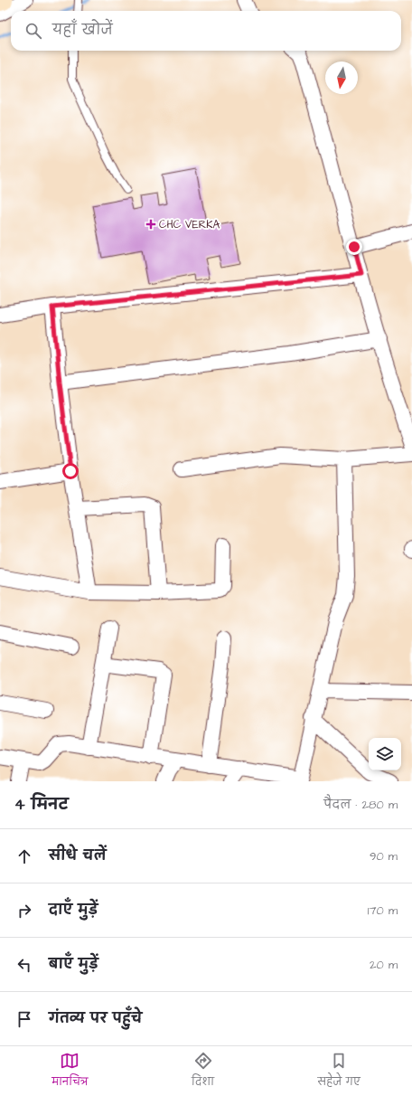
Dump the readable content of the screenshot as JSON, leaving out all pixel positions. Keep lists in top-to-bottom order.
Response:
{
  "places": {
    "health": ["CHC VERKA"]
  },
  "north": "bottom",
  "page": {
    "search": "यहाँ खोजें",
    "heading": ["4 मिनट", "पैदल · 280 m"],
    "list": [
      ["सीधे चलें", "90 m"],
      ["दाएँ मुड़ें", "170 m"],
      ["बाएँ मुड़ें", "20 m"],
      "गंतव्य पर पहुँचे"
    ],
    "nav": ["मानचित्र", "दिशा", "सहेजे गए"]
  }
}
